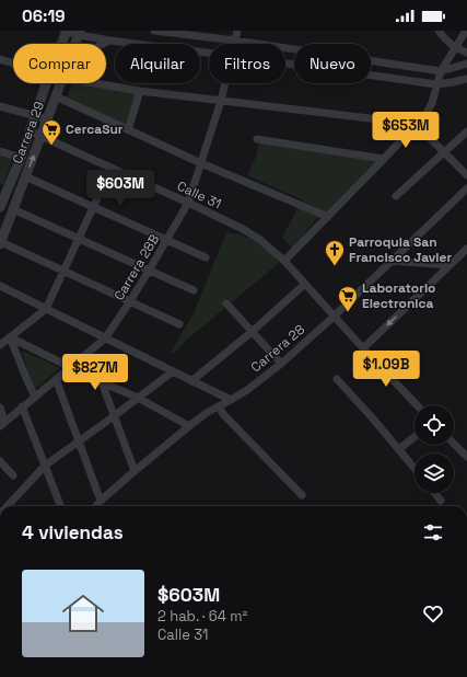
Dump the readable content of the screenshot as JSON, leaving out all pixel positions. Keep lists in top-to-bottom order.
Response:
{
  "streets": {
    "street": [
      "Carrera 29",
      "Calle 31",
      "Carrera 28B",
      "Carrera 28"
    ]
  },
  "crossings": [
    ["Carrera 29", "Calle 31"],
    ["Calle 31", "Carrera 28B"],
    ["Calle 31", "Carrera 28"]
  ],
  "places": {
    "supermarket": ["CercaSur", "Laboratorio Electronica"],
    "church": ["Parroquia San Francisco Javier"]
  },
  "page": {
    "status": "06:19",
    "chip": [
      "Comprar",
      "Alquilar",
      "Filtros",
      "Nuevo"
    ],
    "price": [
      "$653M",
      "$603M",
      "$1.09B",
      "$827M"
    ],
    "heading": "4 viviendas",
    "list": [
      {
        "name": "$603M",
        "note": "2 hab. · 64 m² · Calle 31"
      }
    ]
  }
}
